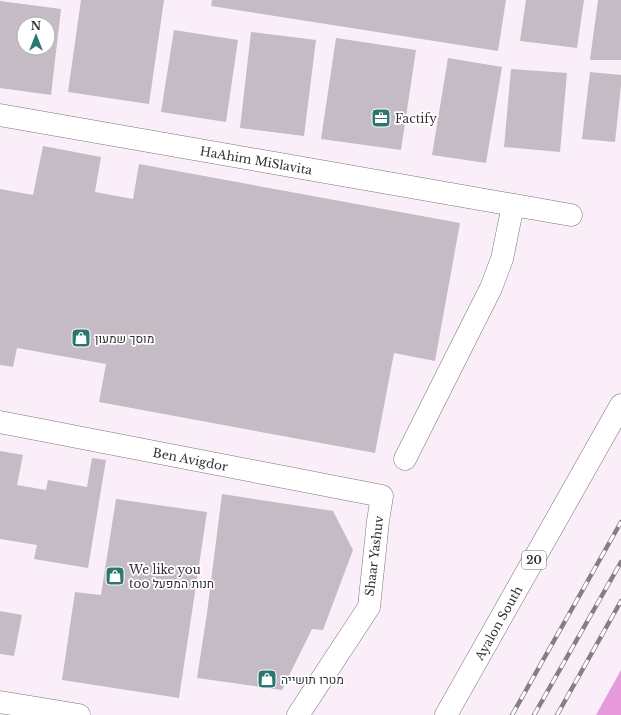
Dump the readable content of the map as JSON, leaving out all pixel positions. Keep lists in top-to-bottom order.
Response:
{
  "streets": {
    "main road": [
      "HaAhim MiSlavita",
      "Ben Avigdor",
      "Shaar Yashuv",
      "20",
      "Ayalon South"
    ]
  },
  "crossings": [
    ["Ben Avigdor", "Shaar Yashuv"]
  ],
  "places": {
    "office": ["Factify"],
    "shop": ["מוסך שמעון", "We like you too חנות המפעל", "מטרו תושייה"]
  },
  "north": "top"
}
